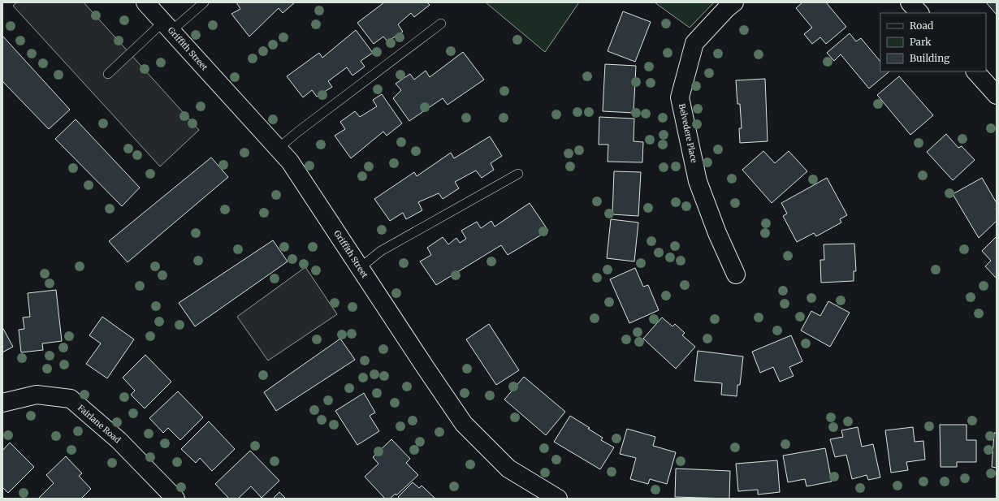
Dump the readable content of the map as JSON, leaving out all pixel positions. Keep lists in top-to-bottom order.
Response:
{
  "streets": {
    "street": ["Griffith Street", "Belvedere Place", "Fairlane Road"]
  },
  "legend": ["Road", "Park", "Building"]
}
